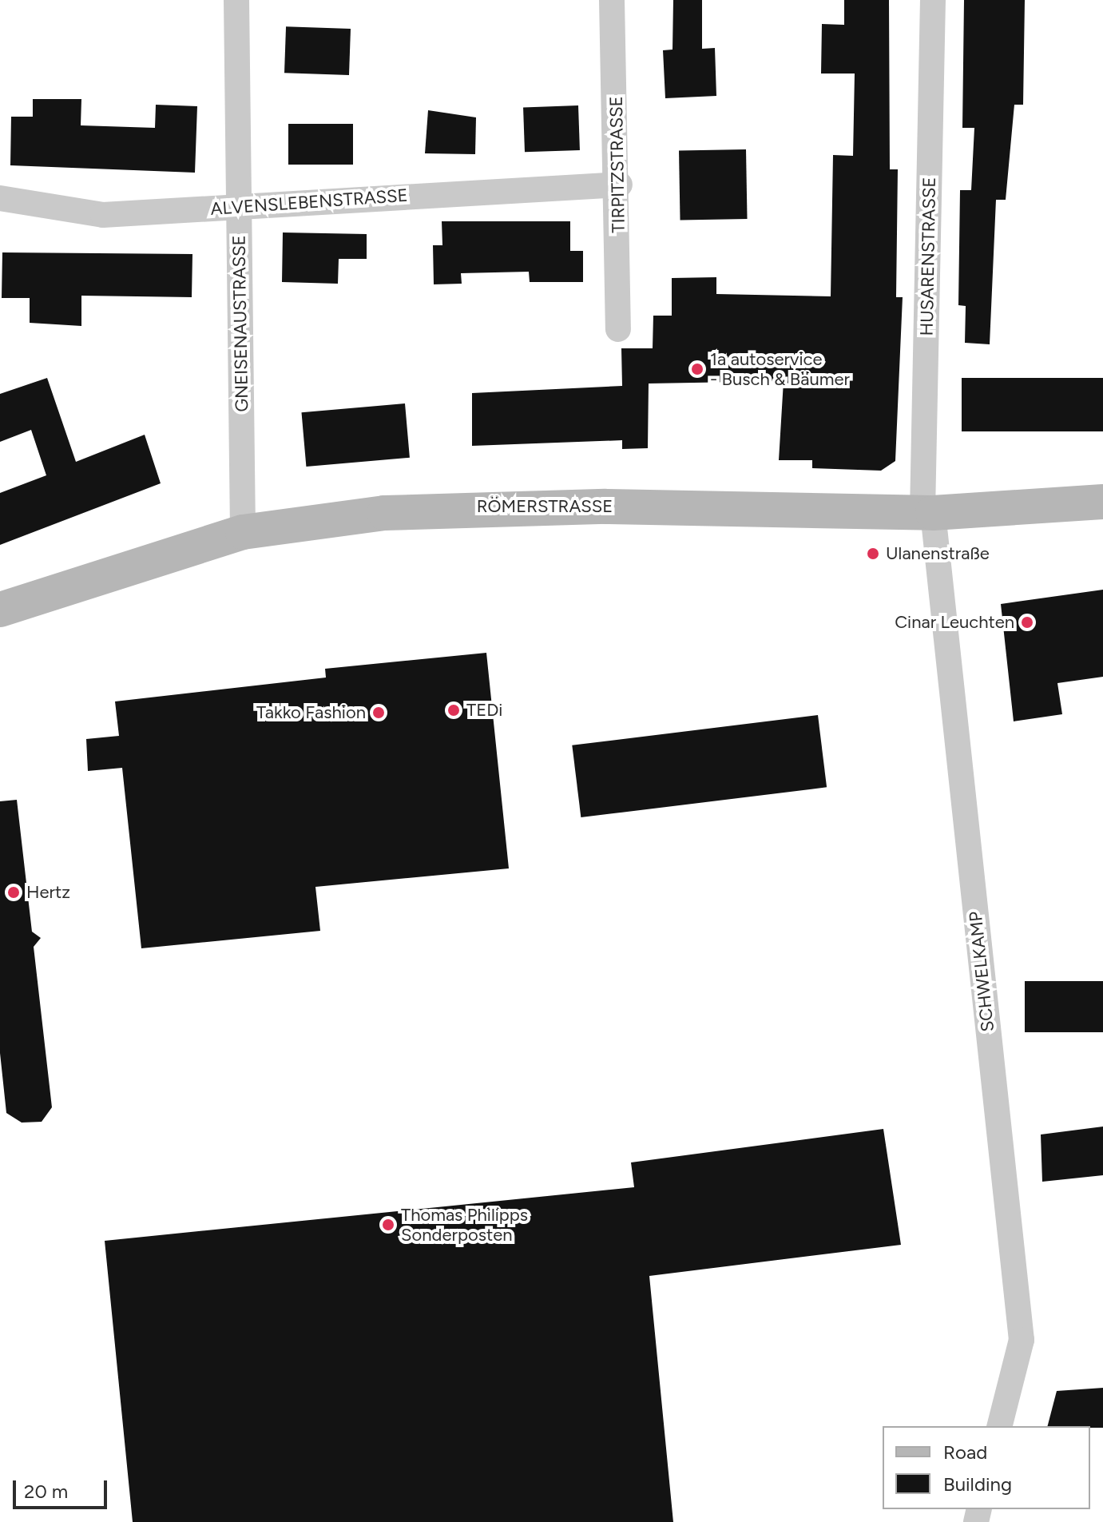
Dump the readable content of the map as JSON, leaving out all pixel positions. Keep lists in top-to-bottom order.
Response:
{
  "streets": {
    "main road": ["RÖMERSTRASSE"],
    "street": [
      "TIRPITZSTRASSE",
      "ALVENSLEBENSTRASSE",
      "HUSARENSTRASSE",
      "GNEISENAUSTRASSE",
      "SCHWELKAMP"
    ]
  },
  "crossings": [
    ["TIRPITZSTRASSE", "ALVENSLEBENSTRASSE"],
    ["ALVENSLEBENSTRASSE", "GNEISENAUSTRASSE"],
    ["HUSARENSTRASSE", "RÖMERSTRASSE"],
    ["HUSARENSTRASSE", "SCHWELKAMP"],
    ["GNEISENAUSTRASSE", "RÖMERSTRASSE"],
    ["RÖMERSTRASSE", "SCHWELKAMP"]
  ],
  "places": [
    "1a autoservice - Busch & Bäumer",
    "Ulanenstraße",
    "Cinar Leuchten",
    "TEDi",
    "Takko Fashion",
    "Hertz",
    "Thomas Philipps Sonderposten"
  ],
  "legend": ["Road", "Building"],
  "scale_bar": "20 m"
}
